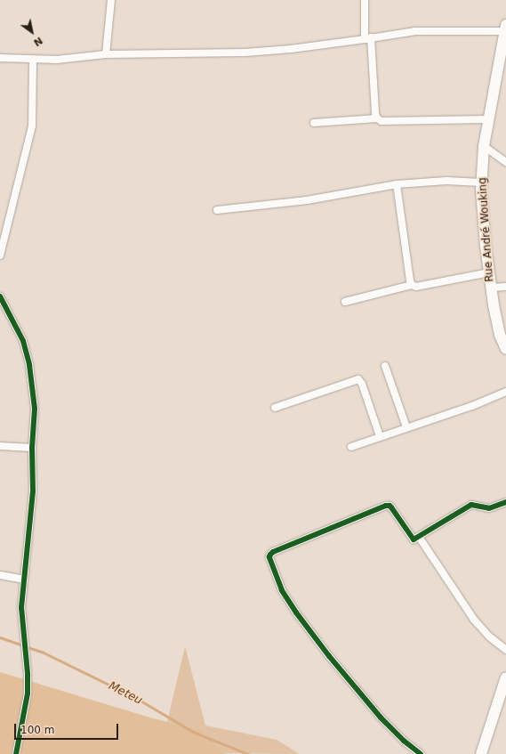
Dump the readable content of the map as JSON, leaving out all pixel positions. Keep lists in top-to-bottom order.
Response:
{
  "streets": {
    "street": ["Rue André Wouking"]
  },
  "water": ["Meteu"],
  "scale_bar": "100 m",
  "north": "bottom right"
}
